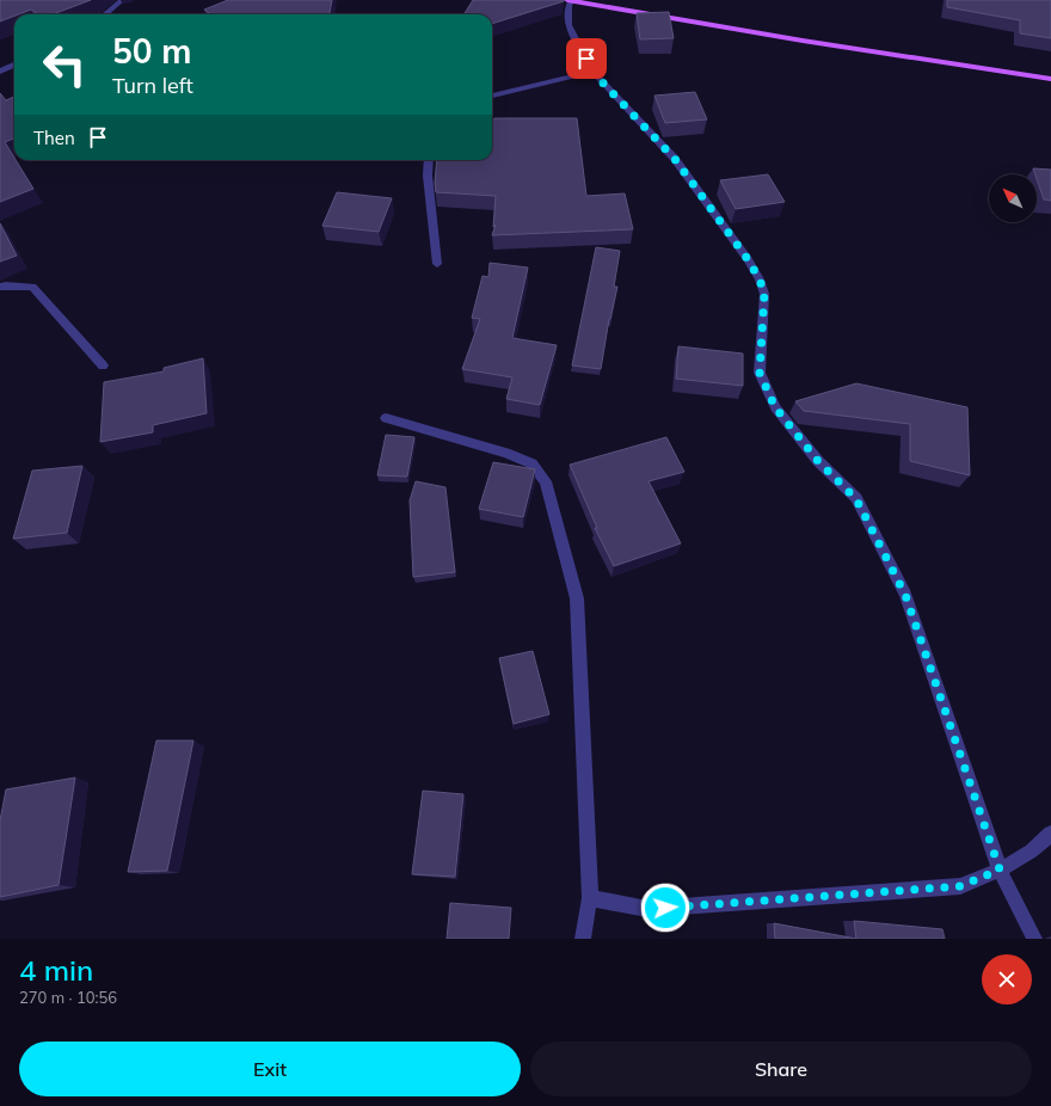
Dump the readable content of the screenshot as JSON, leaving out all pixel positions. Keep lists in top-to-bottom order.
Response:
{
  "north": "top left",
  "page": {
    "turn": ["50 m", "Turn left"],
    "then": "Then",
    "heading": ["4 min", "270 m · 10:56"],
    "buttons": ["Exit", "Share"]
  }
}
